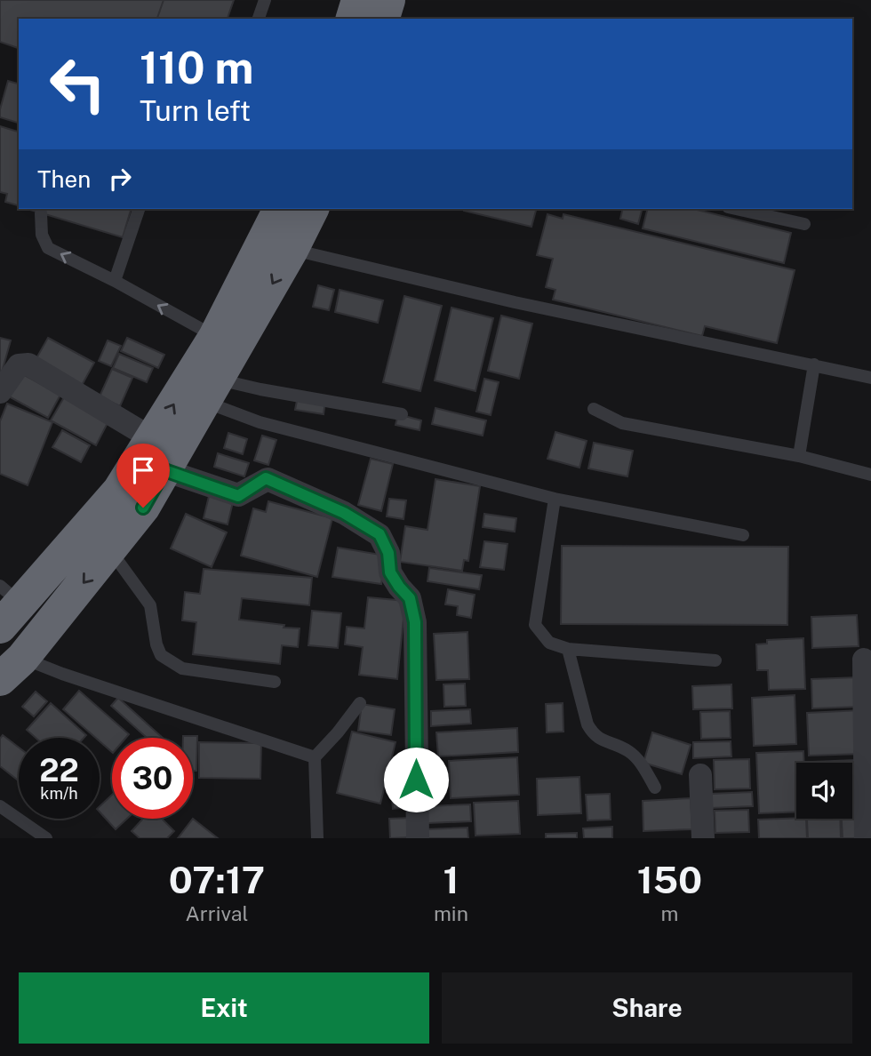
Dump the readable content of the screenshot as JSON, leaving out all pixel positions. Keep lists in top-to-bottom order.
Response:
{
  "page": {
    "turn": ["110 m", "Turn left"],
    "then": "Then",
    "speed": "22 km/h",
    "limit": "30",
    "eta": [
      "07:17",
      "Arrival",
      "1",
      "min",
      "150",
      "m"
    ],
    "buttons": ["Exit", "Share"]
  }
}
